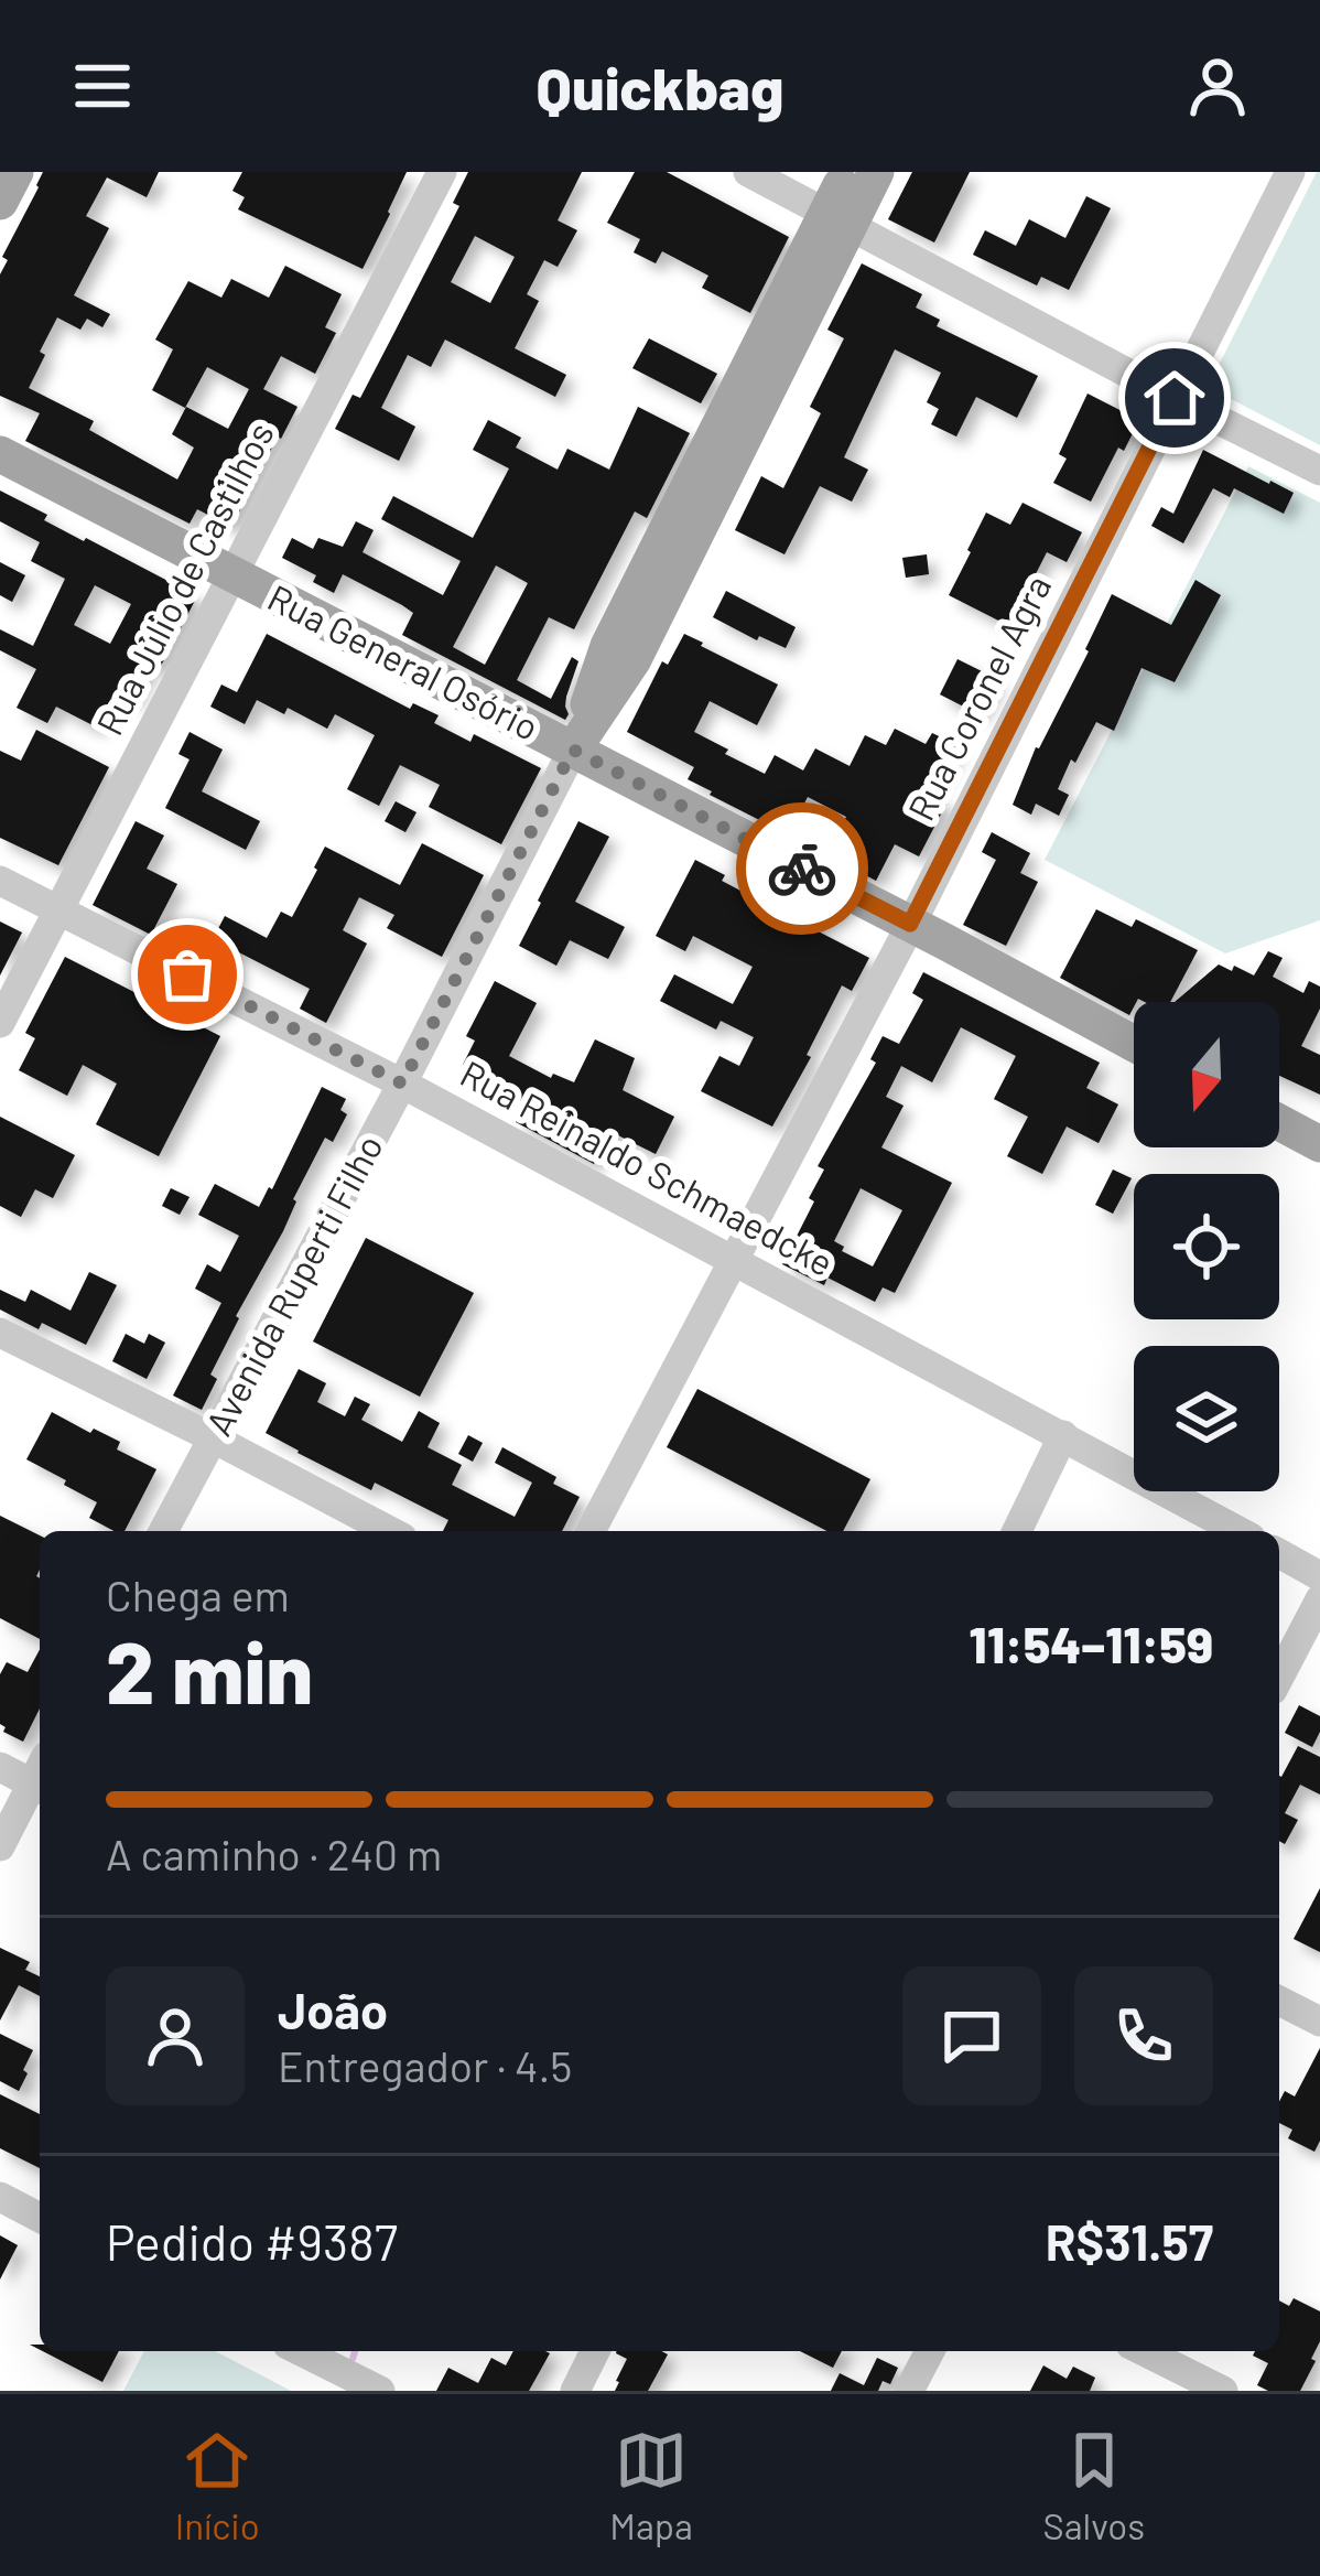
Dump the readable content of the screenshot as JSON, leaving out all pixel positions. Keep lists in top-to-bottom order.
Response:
{
  "streets": {
    "main road": ["Rua General Osório", "Avenida Ruperti Filho"],
    "street": ["Rua Júlio de Castilhos", "Rua Coronel Agra", "Rua Reinaldo Schmaedcke"]
  },
  "crossings": [
    ["Rua Júlio de Castilhos", "Rua General Osório"],
    ["Rua Júlio de Castilhos", "Rua Reinaldo Schmaedcke"],
    ["Rua General Osório", "Rua Coronel Agra"],
    ["Rua General Osório", "Avenida Ruperti Filho"],
    ["Rua Coronel Agra", "Rua Reinaldo Schmaedcke"],
    ["Rua Reinaldo Schmaedcke", "Avenida Ruperti Filho"]
  ],
  "north": "bottom",
  "page": {
    "header": "Quickbag",
    "heading": ["2 min", "Chega em", "11:54–11:59"],
    "panel": [
      "João",
      "Entregador · 4.5",
      "Pedido #9387",
      "R$31.57"
    ],
    "bar": "A caminho · 240 m",
    "tabs": ["Início", "Mapa", "Salvos"]
  }
}
